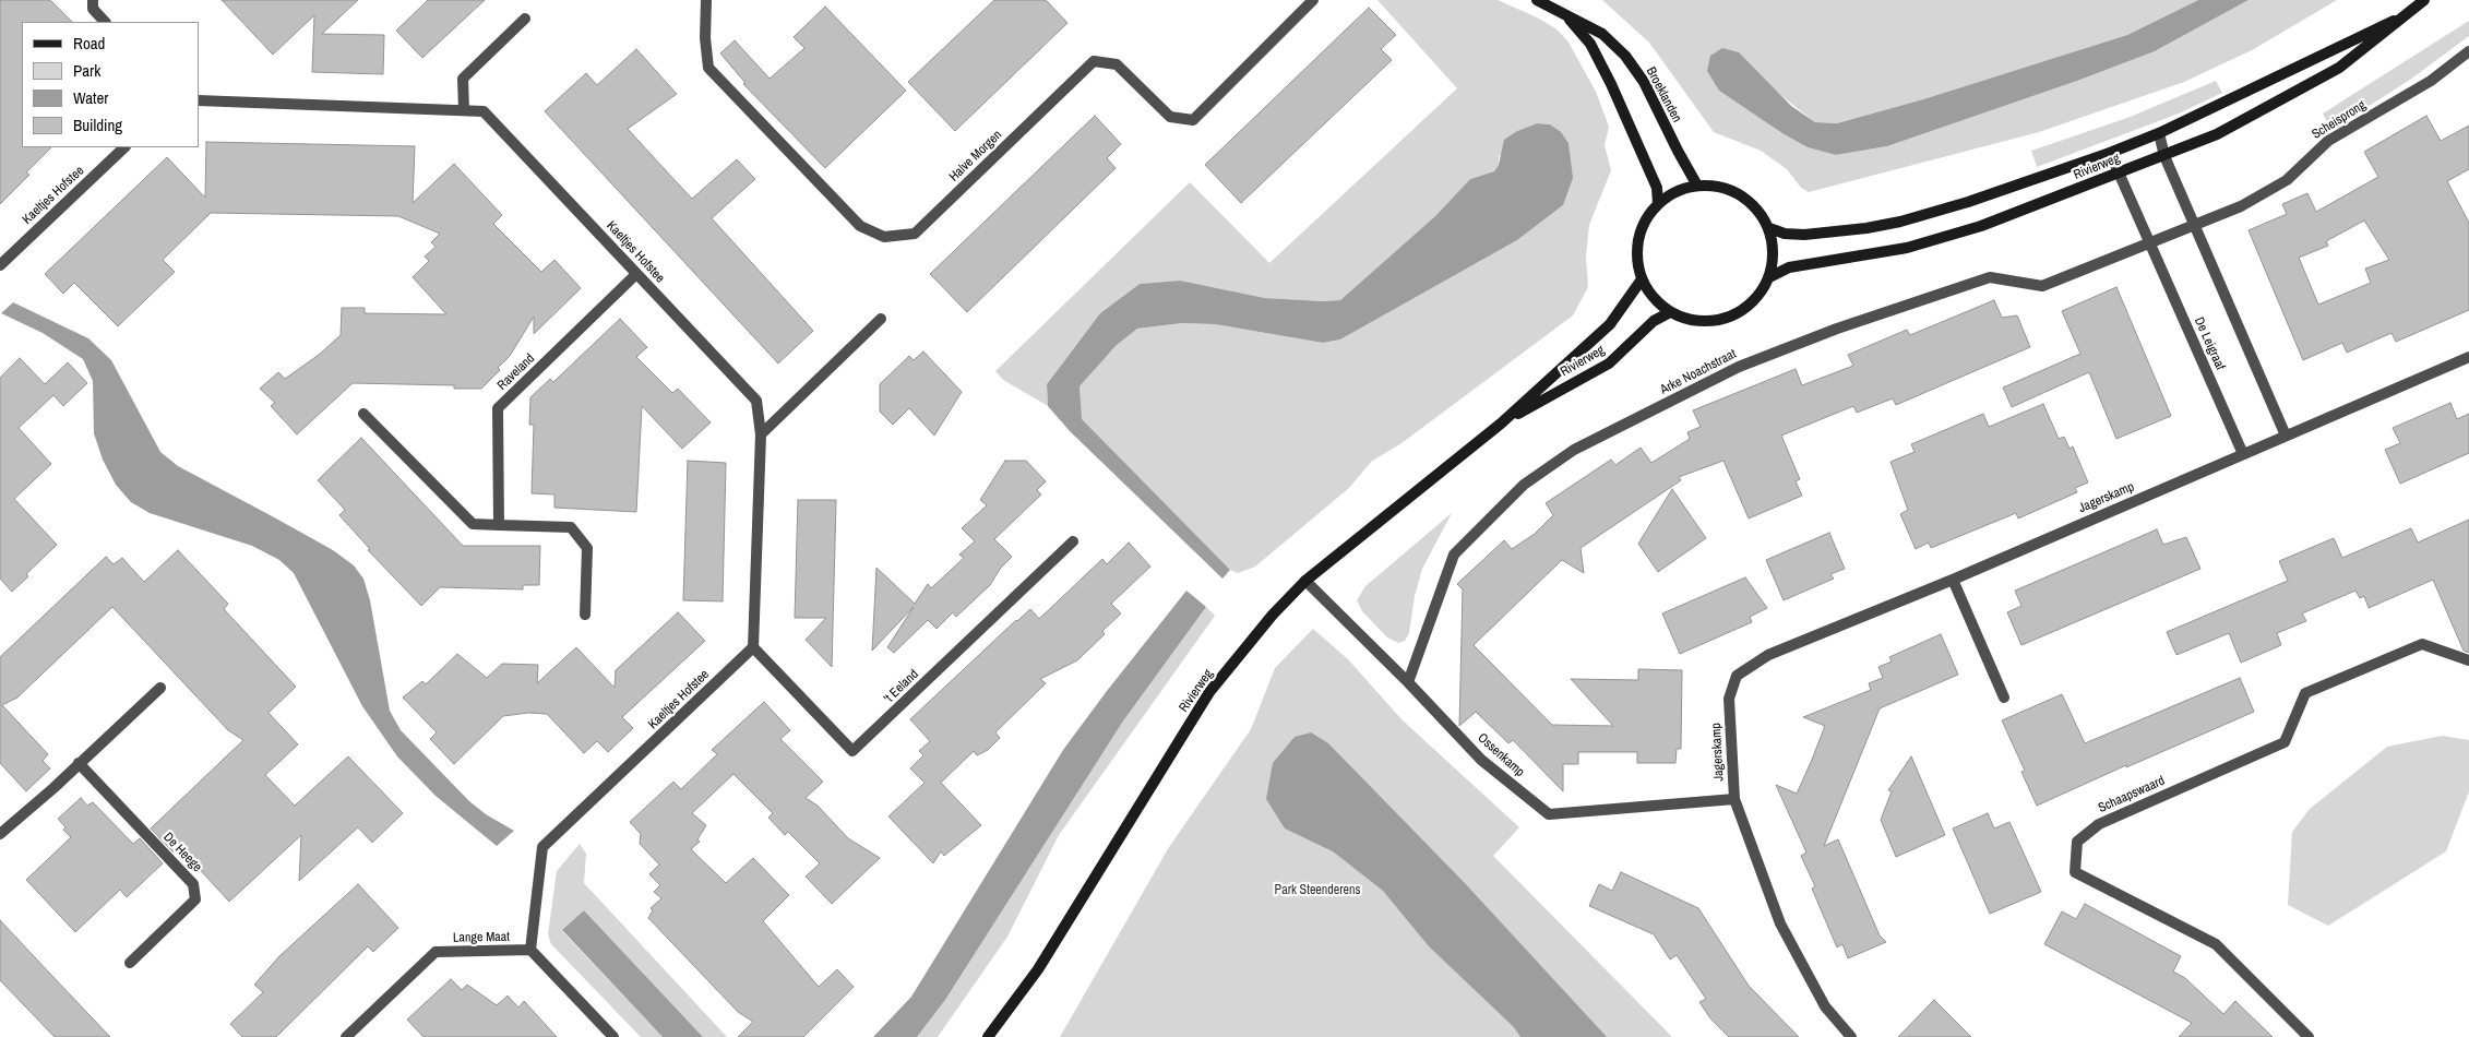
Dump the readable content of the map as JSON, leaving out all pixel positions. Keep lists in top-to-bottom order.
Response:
{
  "streets": {
    "street": [
      "Broeklanden",
      "Scheisprong",
      "Halve Morgen",
      "Rivierweg",
      "Kaeltjes Hofstee",
      "De Leigraaf",
      "Raveland",
      "Arke Noachstraat",
      "Jagerskamp",
      "'t Eeland",
      "Ossenkamp",
      "Schaapswaard",
      "De Heege",
      "Lange Maat"
    ]
  },
  "crossings": [
    ["Broeklanden", "Rivierweg"],
    ["Rivierweg", "De Leigraaf"],
    ["Rivierweg", "Ossenkamp"],
    ["Kaeltjes Hofstee", "Raveland"],
    ["Kaeltjes Hofstee", "'t Eeland"],
    ["Kaeltjes Hofstee", "Lange Maat"],
    ["De Leigraaf", "Arke Noachstraat"],
    ["De Leigraaf", "Jagerskamp"],
    ["Arke Noachstraat", "Ossenkamp"],
    ["Jagerskamp", "Ossenkamp"]
  ],
  "parks": ["Park Steenderens"],
  "legend": [
    "Road",
    "Park",
    "Water",
    "Building"
  ]
}
